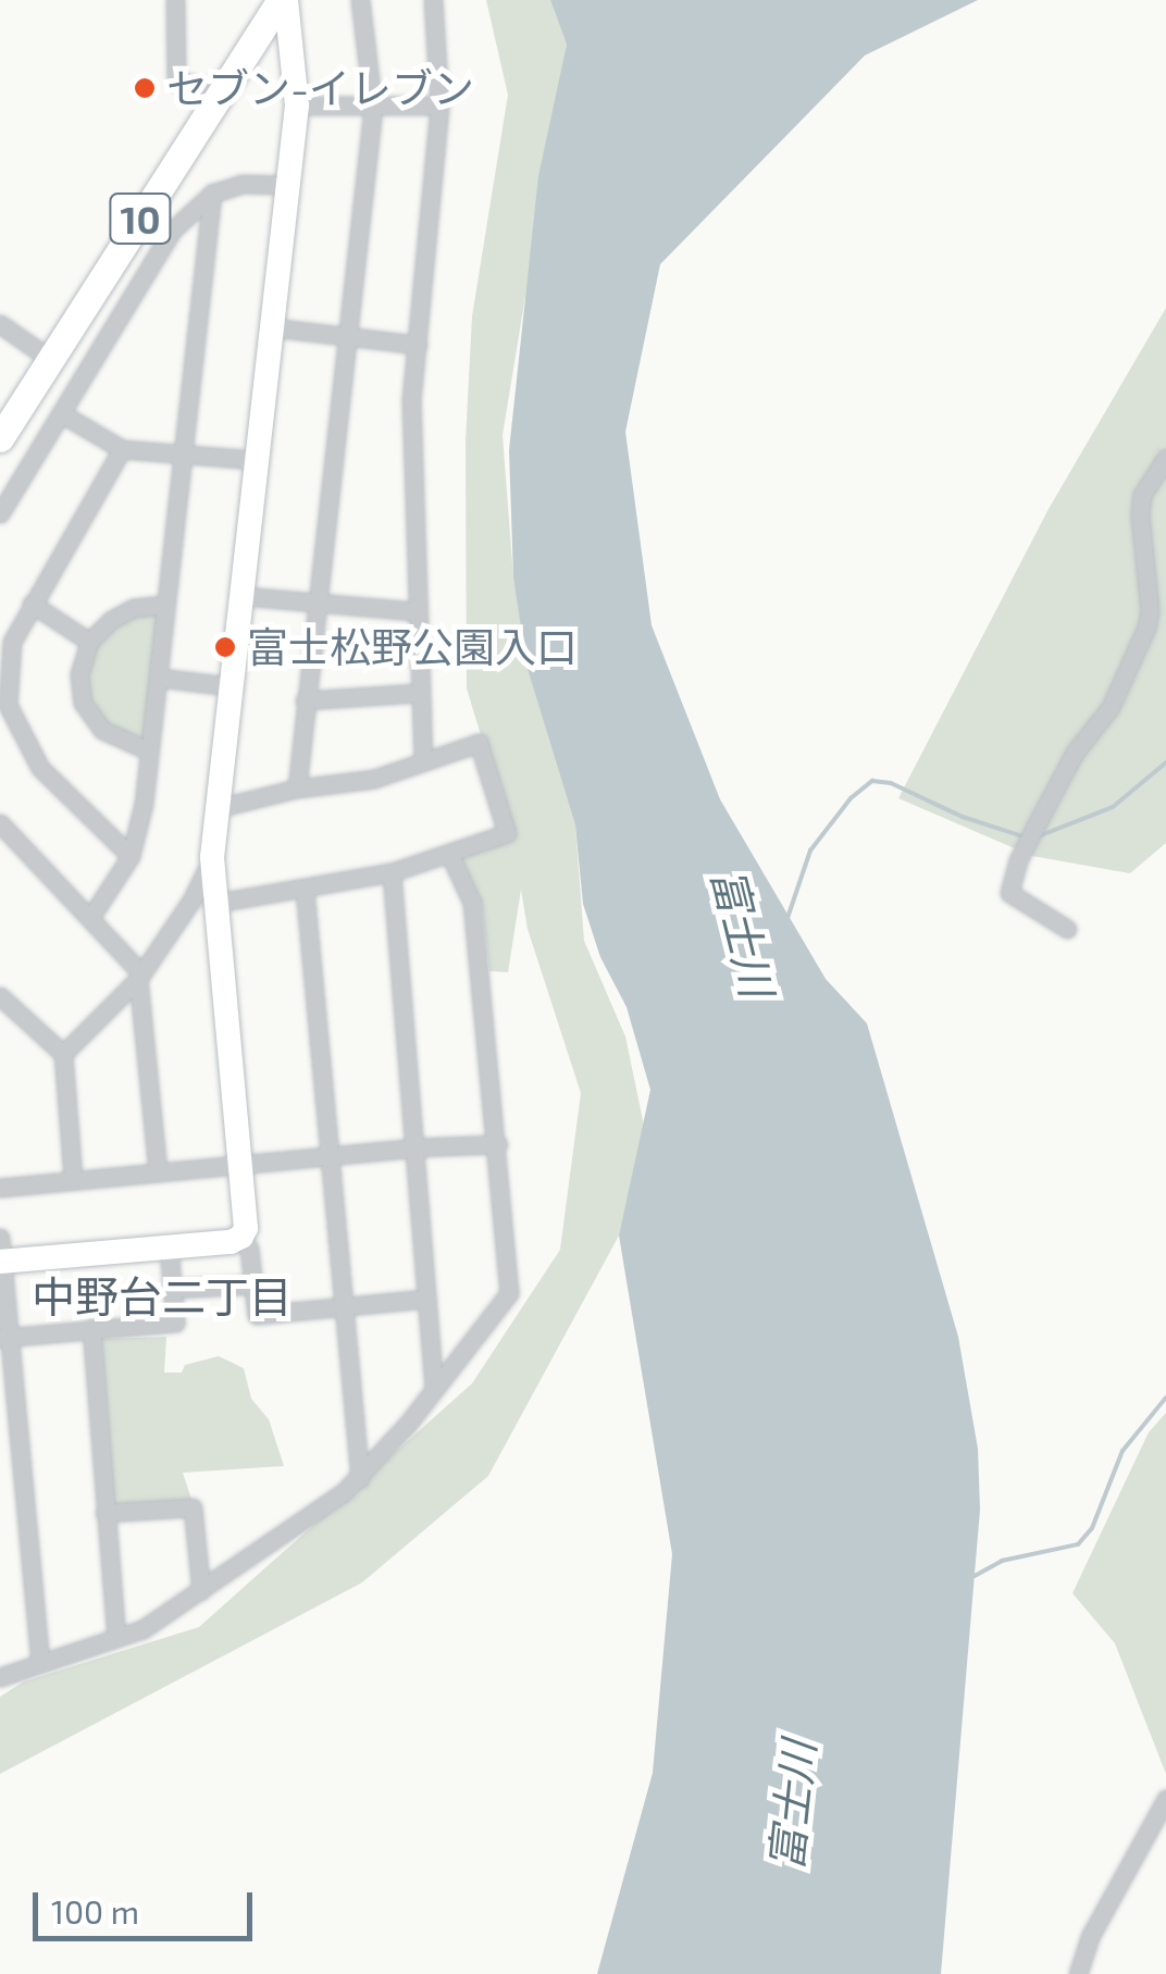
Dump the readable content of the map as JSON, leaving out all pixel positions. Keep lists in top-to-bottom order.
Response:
{
  "streets": {
    "main road": ["10"]
  },
  "districts": ["中野台二丁目"],
  "water": ["富士川"],
  "places": ["セブン-イレブン", "富士松野公園入口"],
  "scale_bar": "100 m"
}
